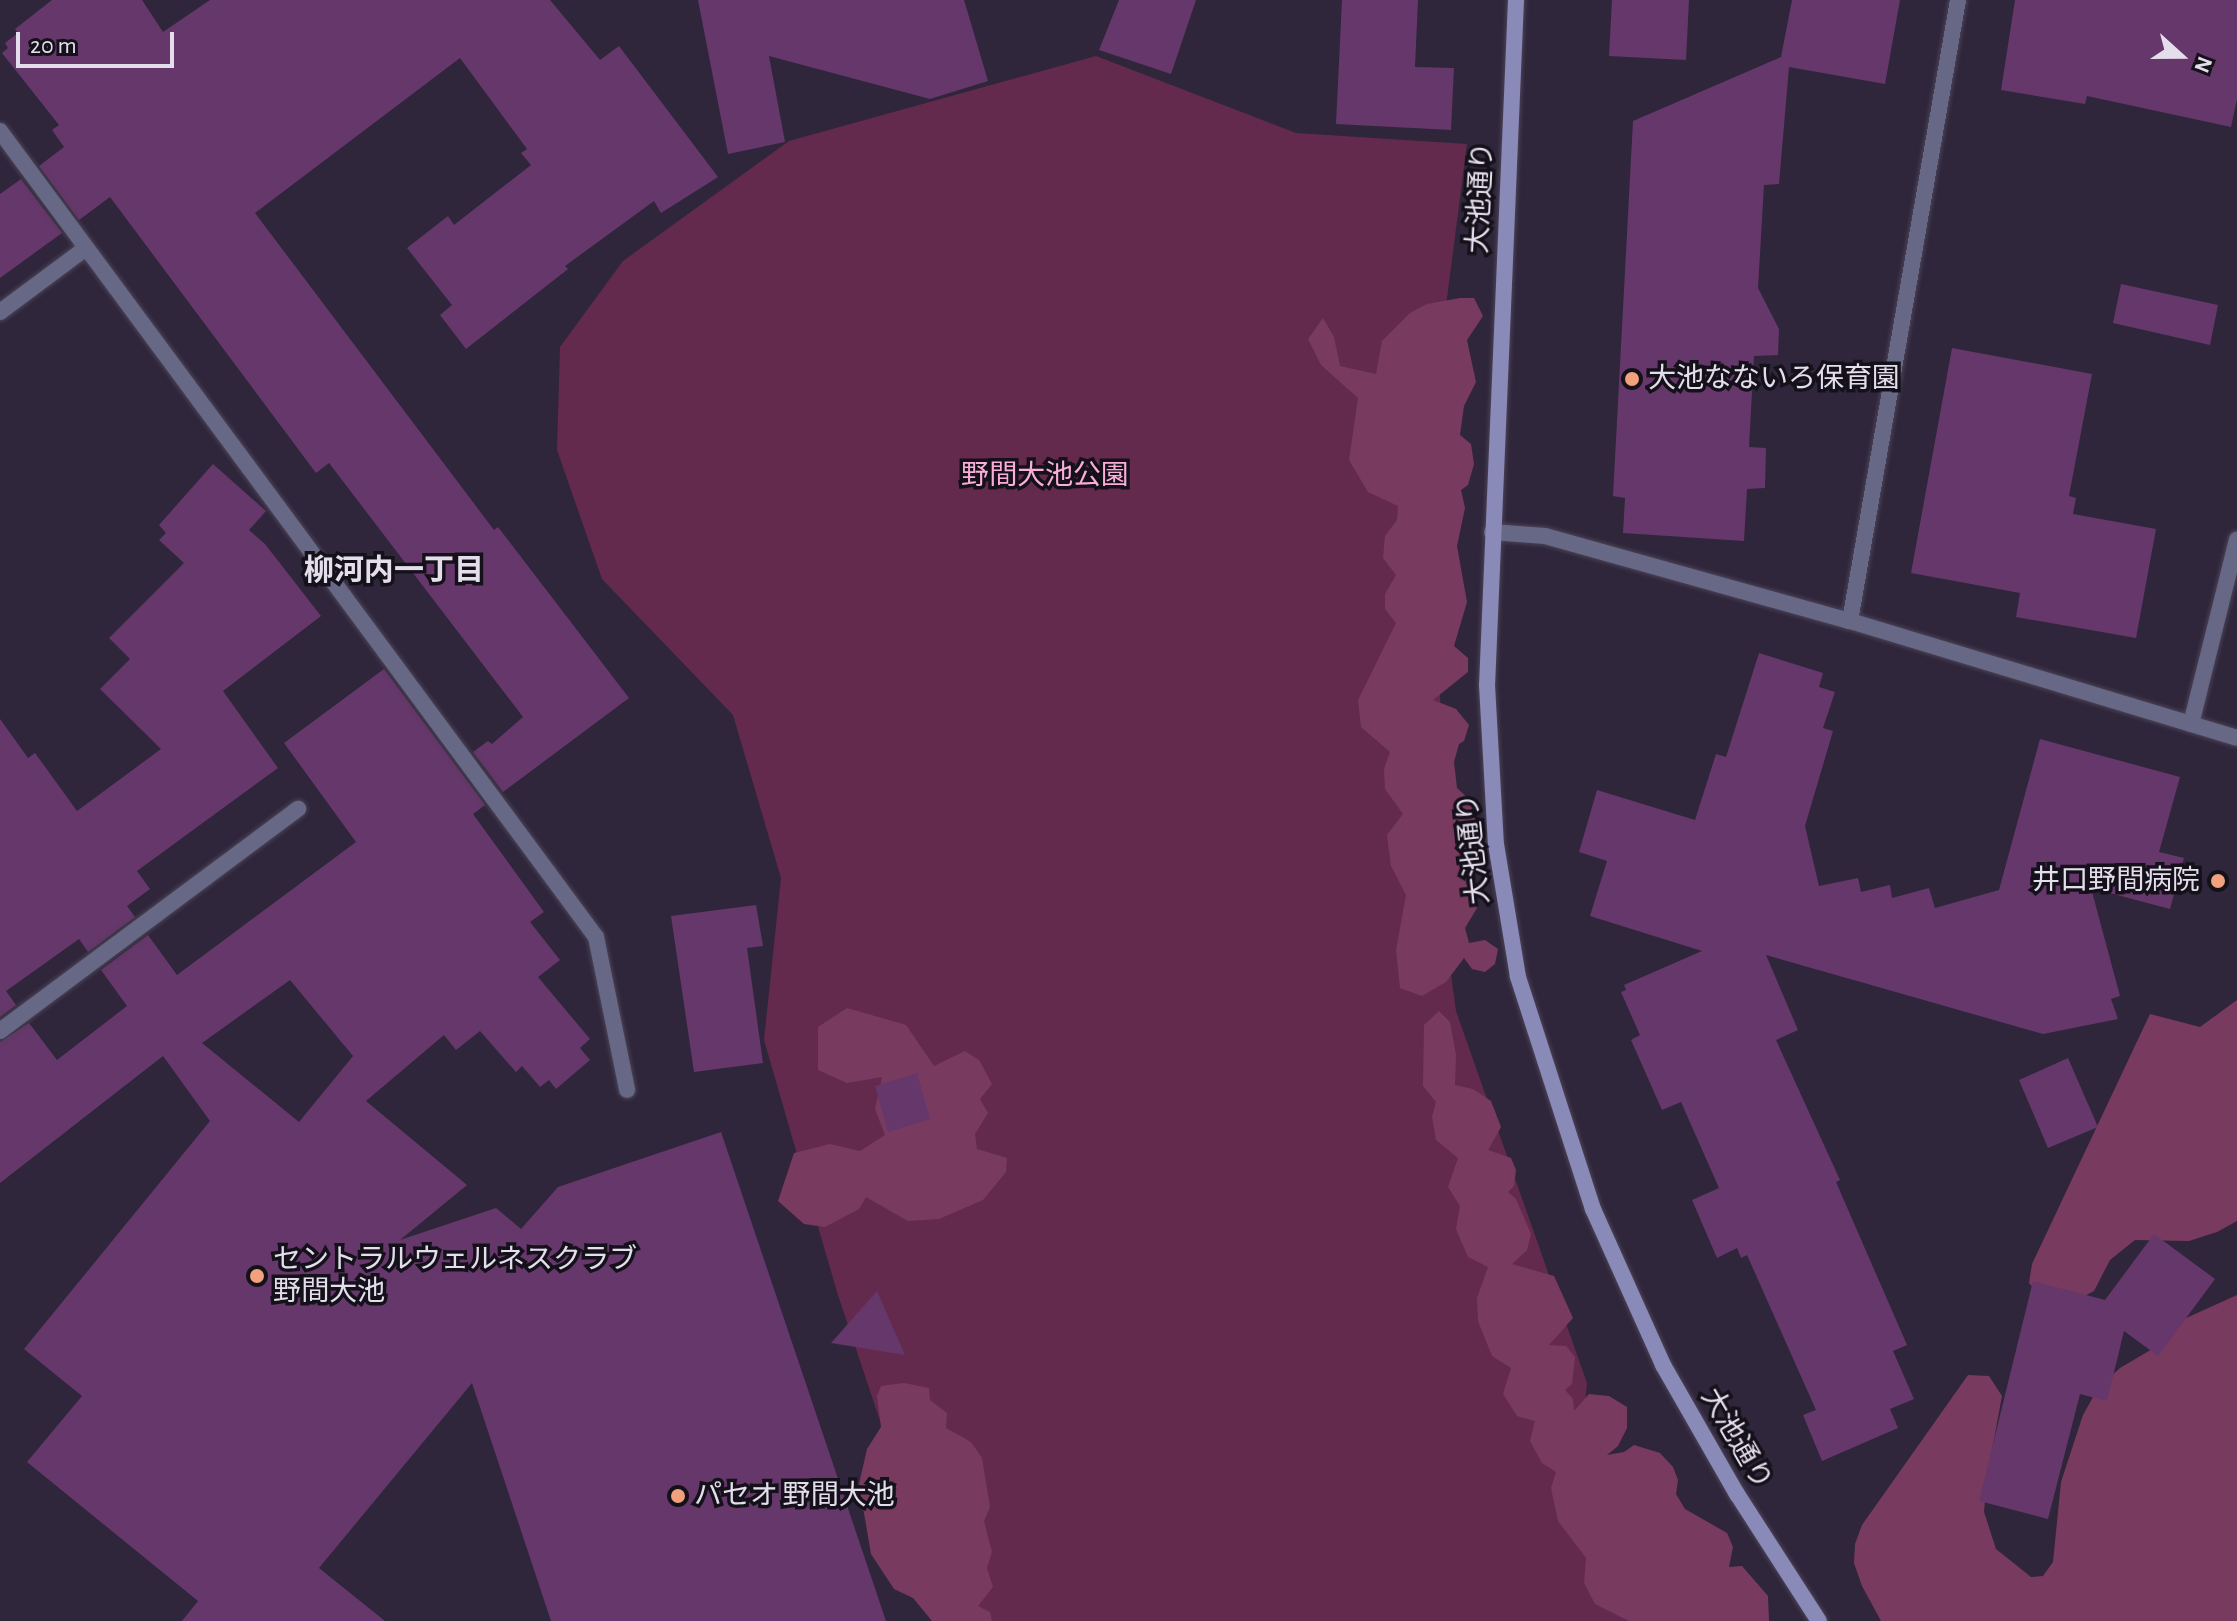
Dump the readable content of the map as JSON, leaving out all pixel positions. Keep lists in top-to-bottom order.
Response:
{
  "streets": {
    "street": ["大池通り"]
  },
  "districts": ["柳河内一丁目"],
  "parks": ["野間大池公園"],
  "places": [
    "大池なないろ保育園",
    "井口野間病院",
    "セントラルウェルネスクラブ 野間大池",
    "パセオ 野間大池"
  ],
  "scale_bar": "20 m",
  "north": "right"
}
